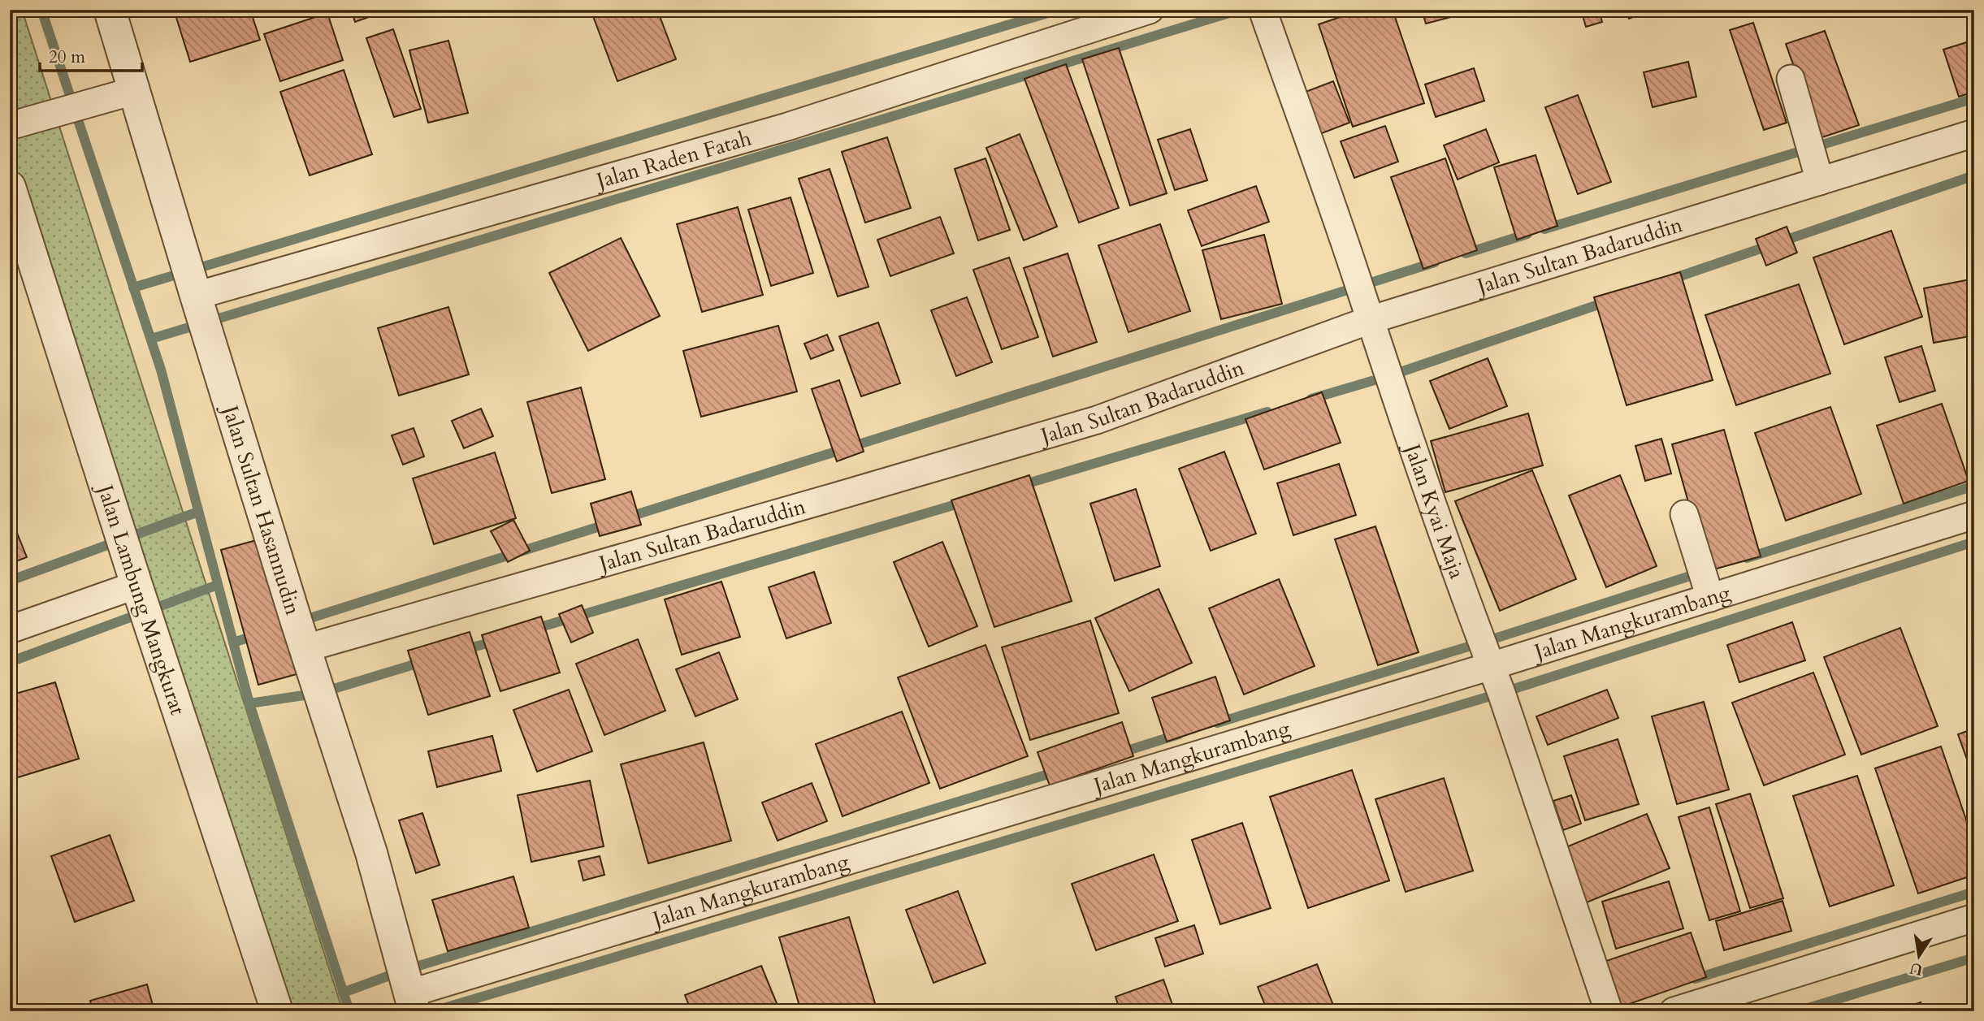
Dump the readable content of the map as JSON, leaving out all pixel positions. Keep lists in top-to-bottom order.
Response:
{
  "streets": {
    "street": [
      "Jalan Raden Fatah",
      "Jalan Sultan Badaruddin",
      "Jalan Sultan Hasannudin",
      "Jalan Kyai Maja",
      "Jalan Lambung Mangkurat",
      "Jalan Mangkurambang"
    ]
  },
  "crossings": [
    ["Jalan Raden Fatah", "Jalan Sultan Hasannudin"],
    ["Jalan Sultan Badaruddin", "Jalan Sultan Hasannudin"],
    ["Jalan Sultan Badaruddin", "Jalan Kyai Maja"],
    ["Jalan Sultan Hasannudin", "Jalan Mangkurambang"],
    ["Jalan Kyai Maja", "Jalan Mangkurambang"]
  ],
  "scale_bar": "20 m",
  "north": "bottom"
}
